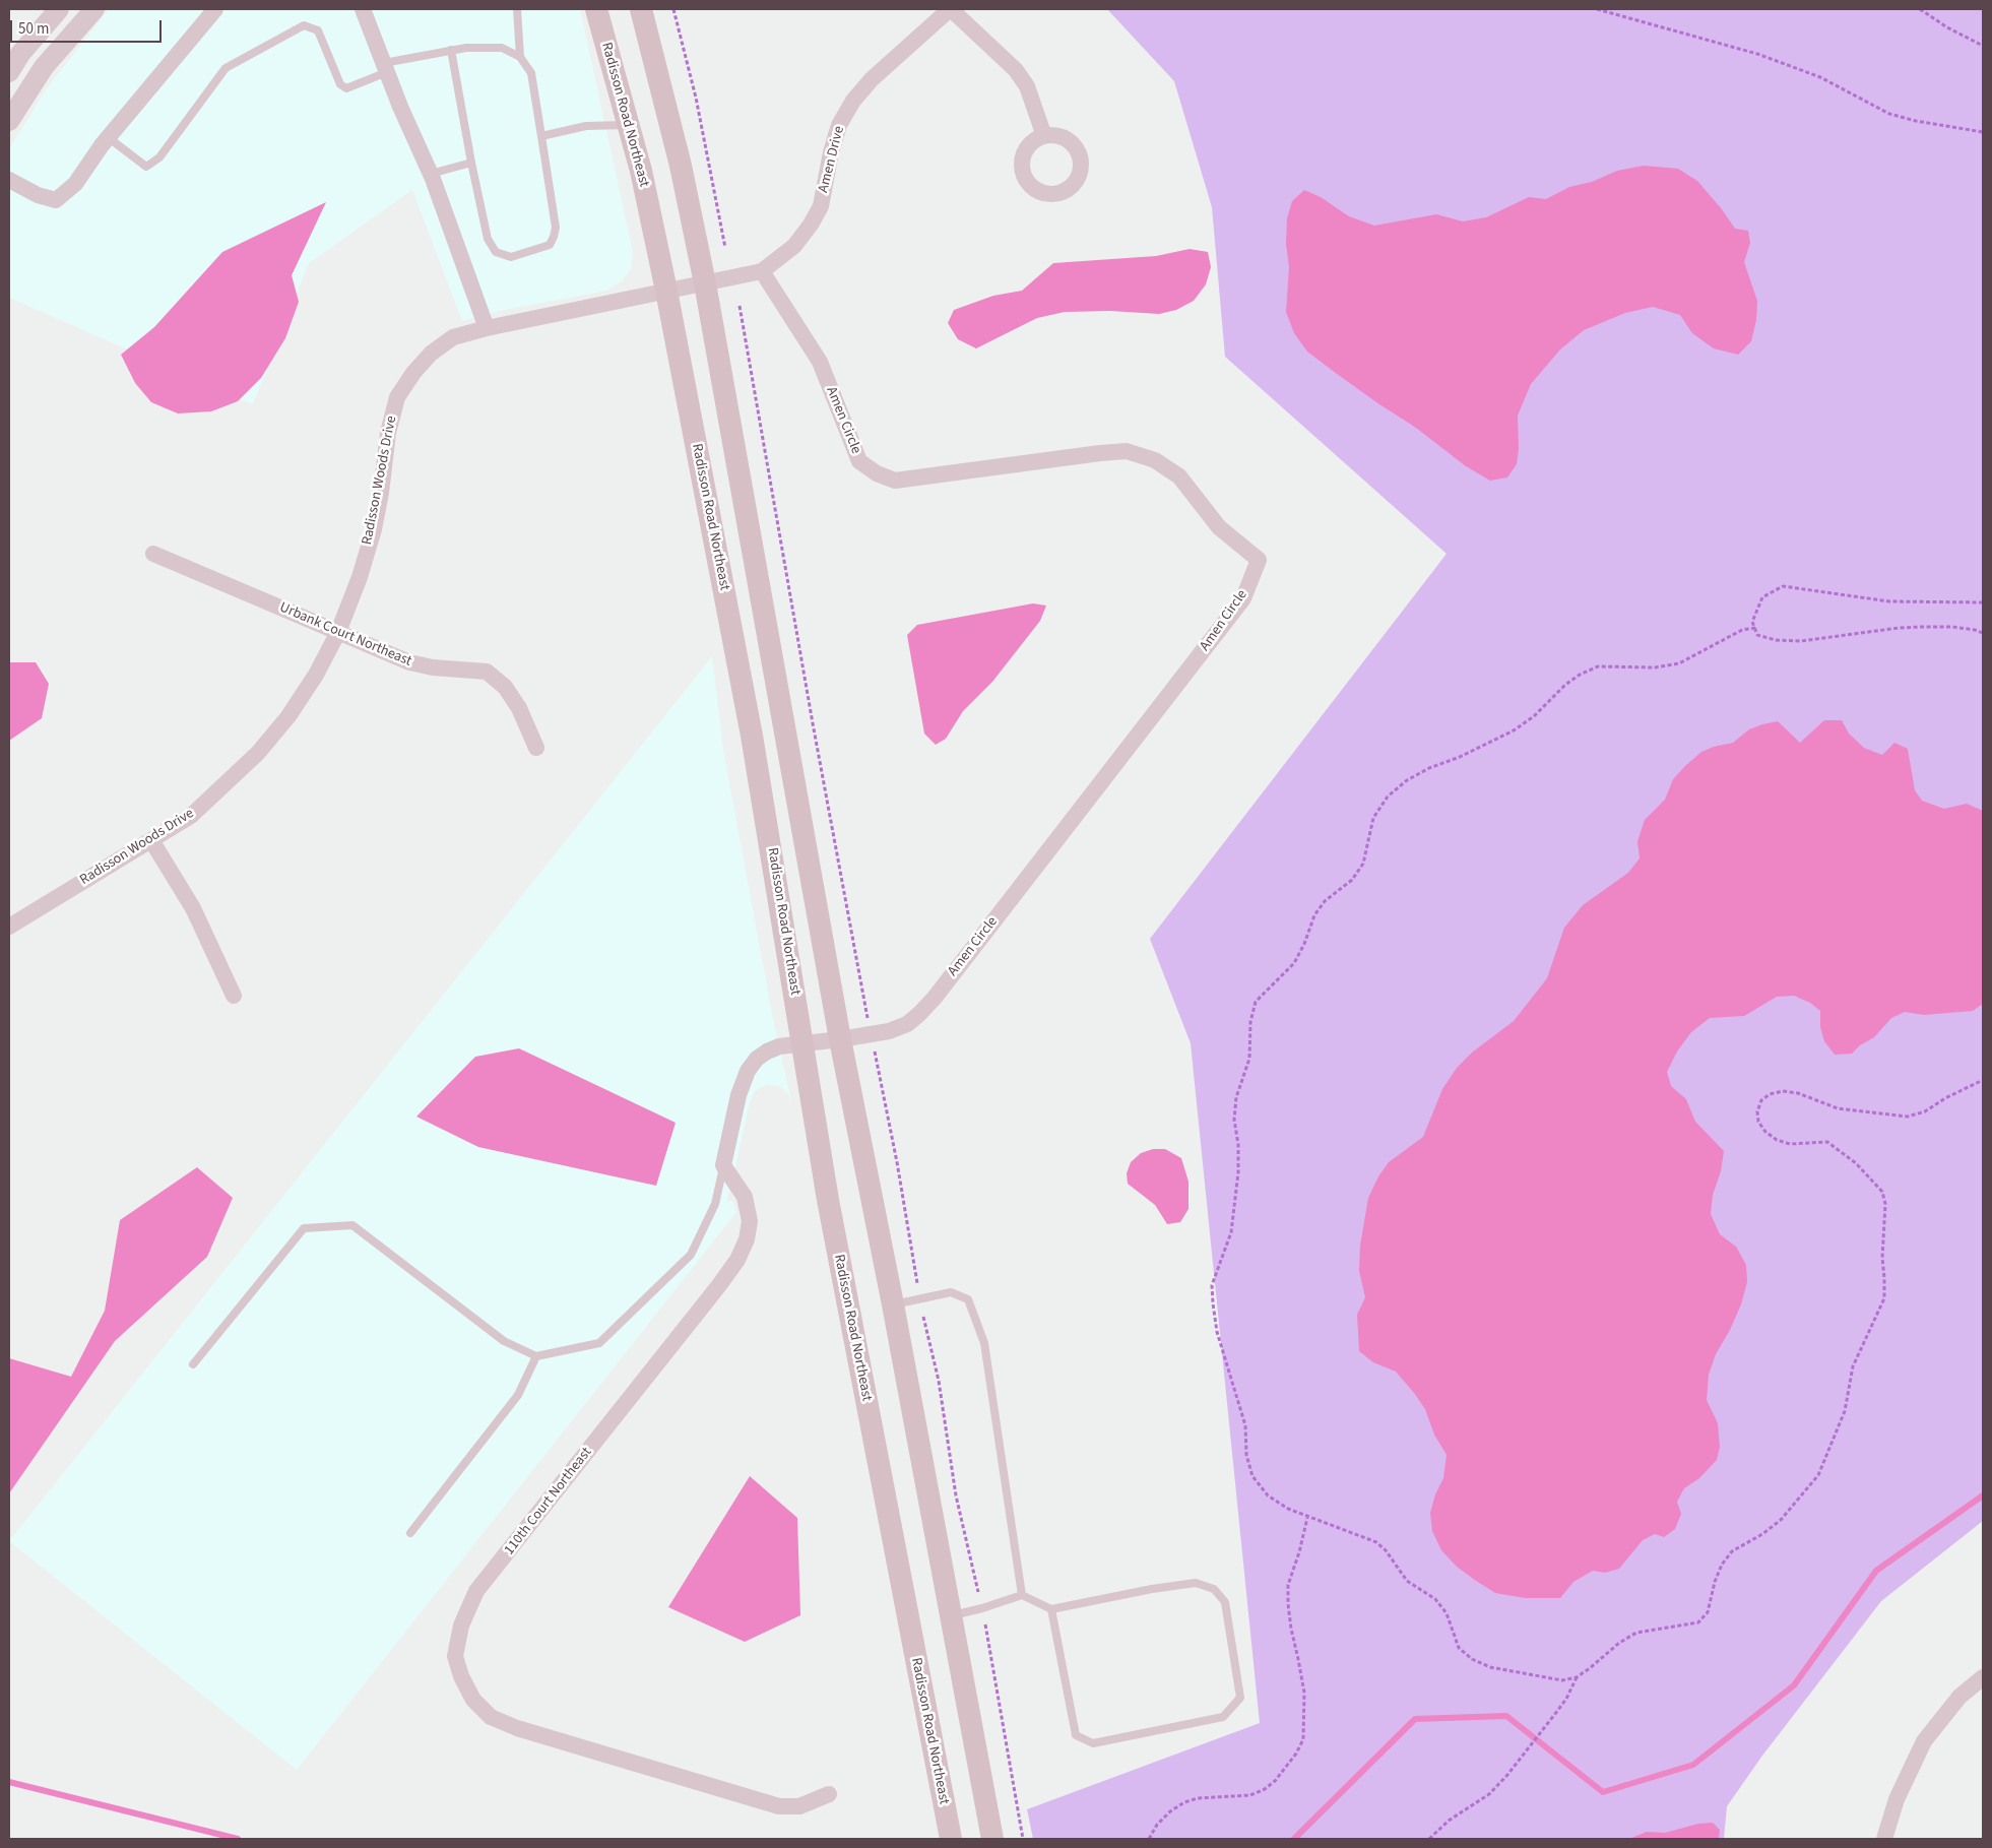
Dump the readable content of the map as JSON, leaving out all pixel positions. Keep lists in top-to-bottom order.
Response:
{
  "streets": {
    "main road": ["Radisson Road Northeast"],
    "street": [
      "Amen Drive",
      "Amen Circle",
      "Radisson Woods Drive",
      "Urbank Court Northeast",
      "110th Court Northeast"
    ]
  },
  "crossings": [
    ["Radisson Road Northeast", "Radisson Woods Drive"],
    ["Amen Drive", "Amen Circle"],
    ["Amen Drive", "Radisson Woods Drive"],
    ["Radisson Woods Drive", "Urbank Court Northeast"]
  ],
  "scale_bar": "50 m"
}
